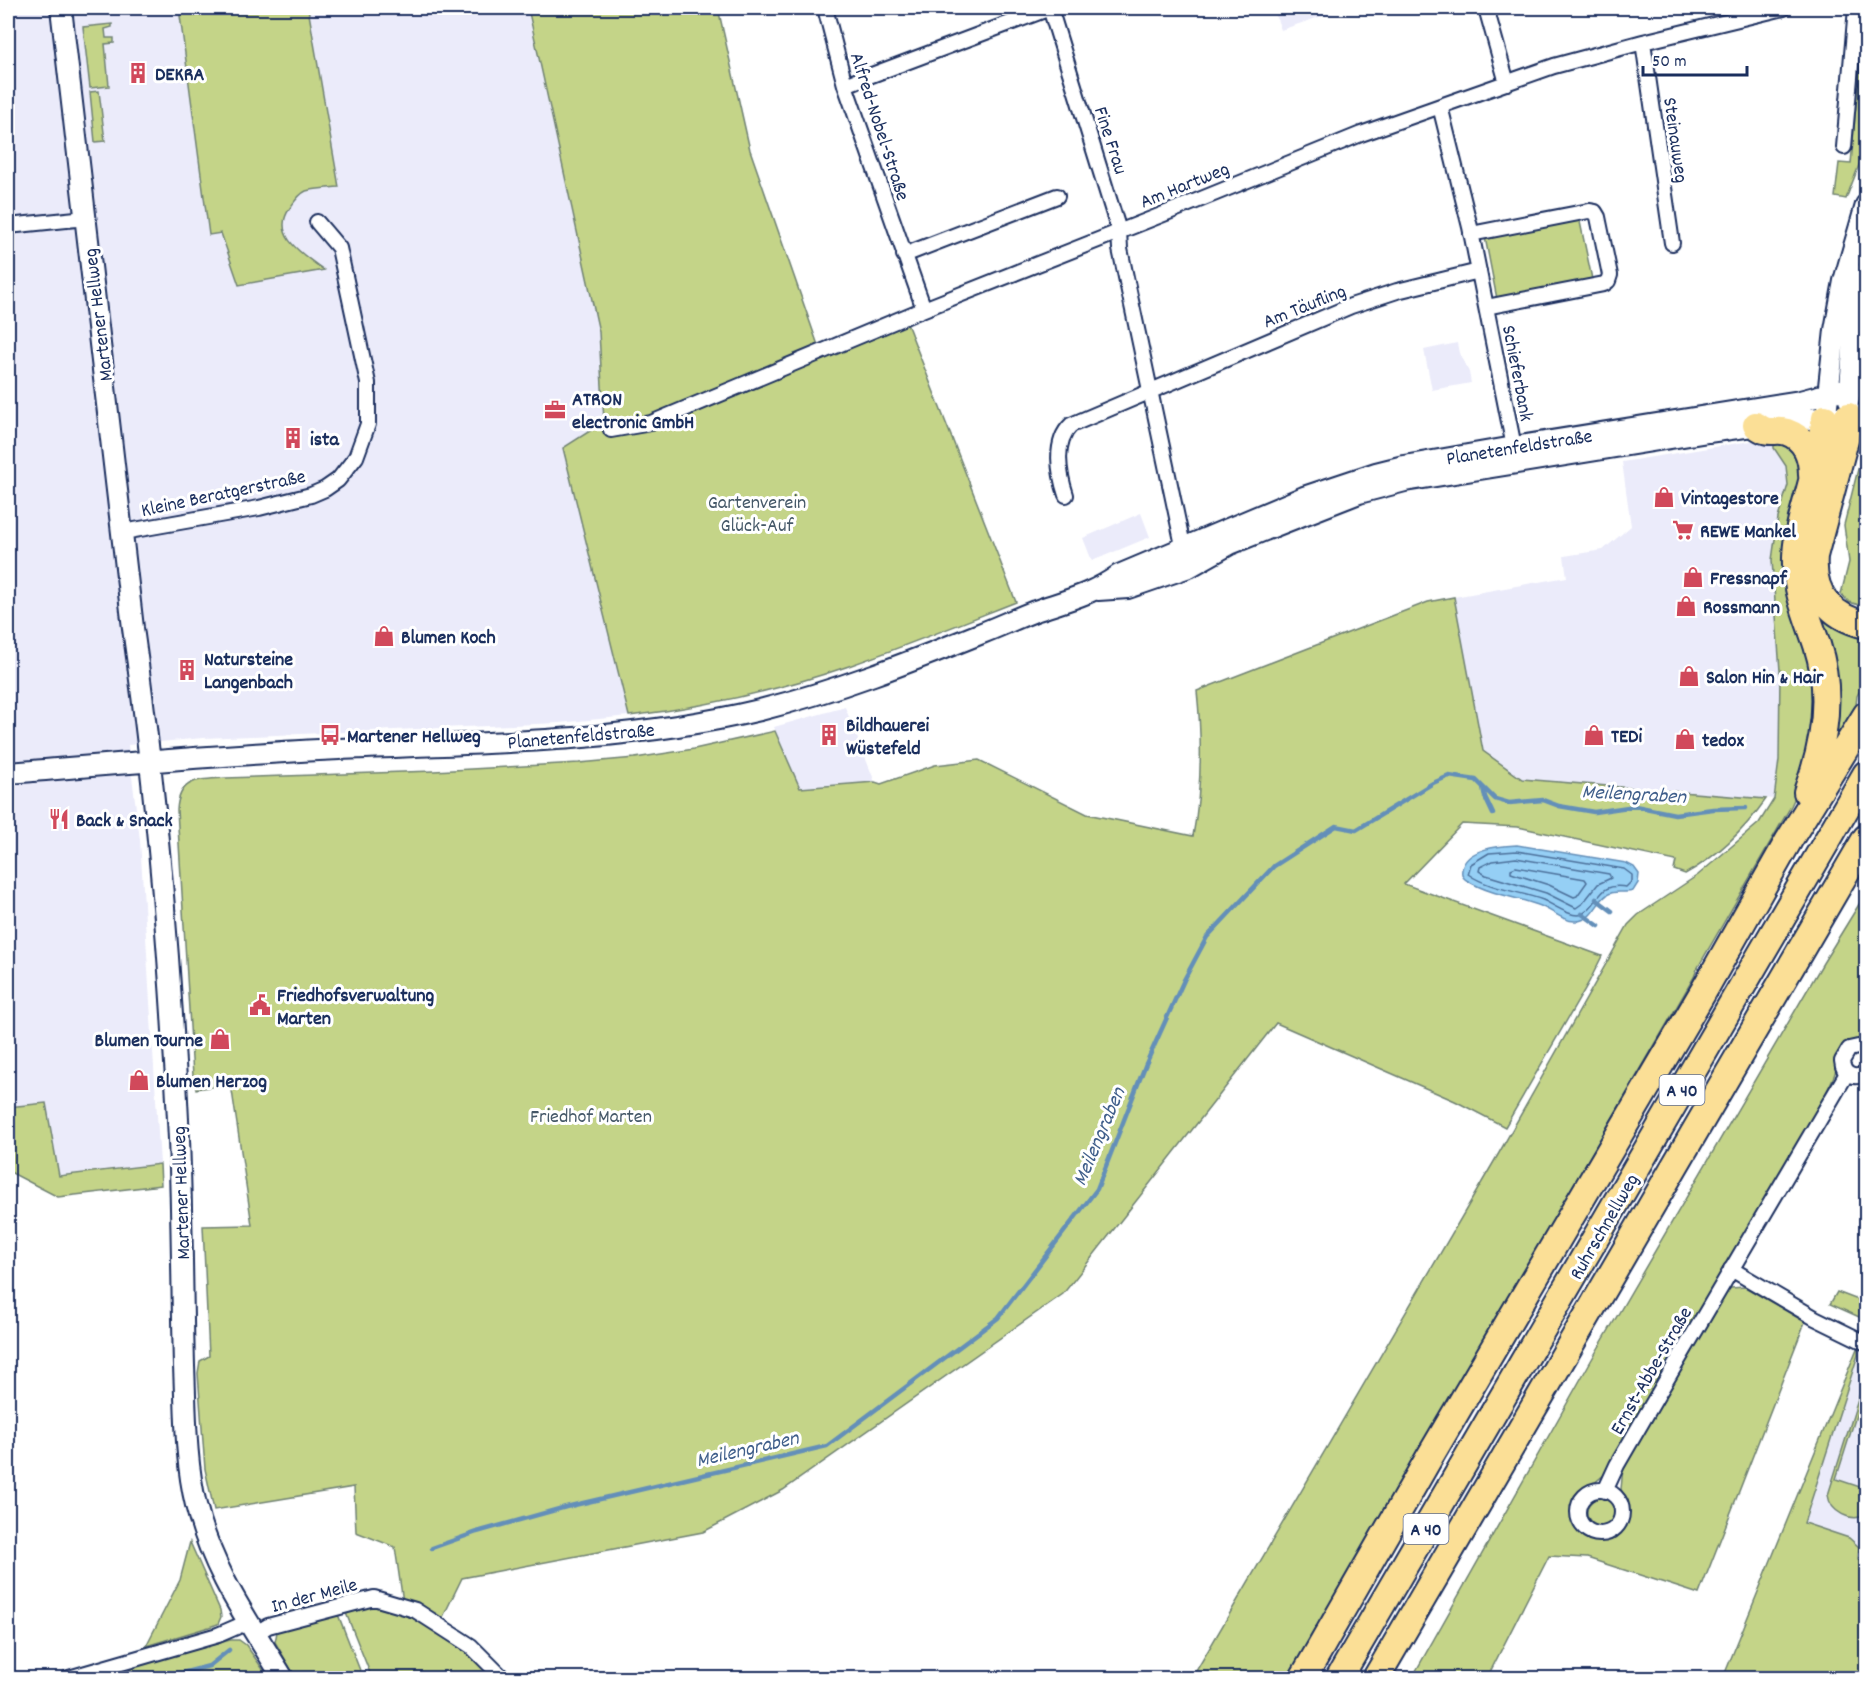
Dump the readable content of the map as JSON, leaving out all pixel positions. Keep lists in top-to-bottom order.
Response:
{
  "streets": {
    "highway": ["A 40", "Ruhrschnellweg"],
    "street": [
      "Alfred-Nobel-Straße",
      "Fine Frau",
      "Steinauweg",
      "Am Hartweg",
      "Am Täufling",
      "Martener Hellweg",
      "Schieferbank",
      "Planetenfeldstraße",
      "Kleine Beratgerstraße",
      "Ernst-Abbe-Straße",
      "In der Meile"
    ]
  },
  "crossings": [
    ["Alfred-Nobel-Straße", "Am Hartweg"],
    ["Fine Frau", "Am Hartweg"],
    ["Fine Frau", "Am Täufling"],
    ["Fine Frau", "Planetenfeldstraße"],
    ["Steinauweg", "Am Hartweg"],
    ["Am Hartweg", "Schieferbank"],
    ["Am Täufling", "Schieferbank"],
    ["Martener Hellweg", "Planetenfeldstraße"],
    ["Martener Hellweg", "Kleine Beratgerstraße"],
    ["Martener Hellweg", "In der Meile"],
    ["Schieferbank", "Planetenfeldstraße"]
  ],
  "water": ["Meilengraben"],
  "parks": ["Gartenverein Glück-Auf", "Friedhof Marten"],
  "places": {
    "building": [
      "DEKRA",
      "ista",
      "Natursteine Langenbach",
      "Bildhauerei Wüstefeld"
    ],
    "office": ["ATRON electronic GmbH"],
    "shop": [
      "Vintagestore",
      "Fressnapf",
      "Rossmann",
      "Blumen Koch",
      "Salon Hin & Hair",
      "TEDi",
      "tedox",
      "Blumen Tourne",
      "Blumen Herzog"
    ],
    "supermarket": ["REWE Mankel"],
    "bus stop": ["Martener Hellweg"],
    "restaurant": ["Back & Snack"],
    "public building": ["Friedhofsverwaltung Marten"]
  },
  "scale_bar": "50 m"
}
